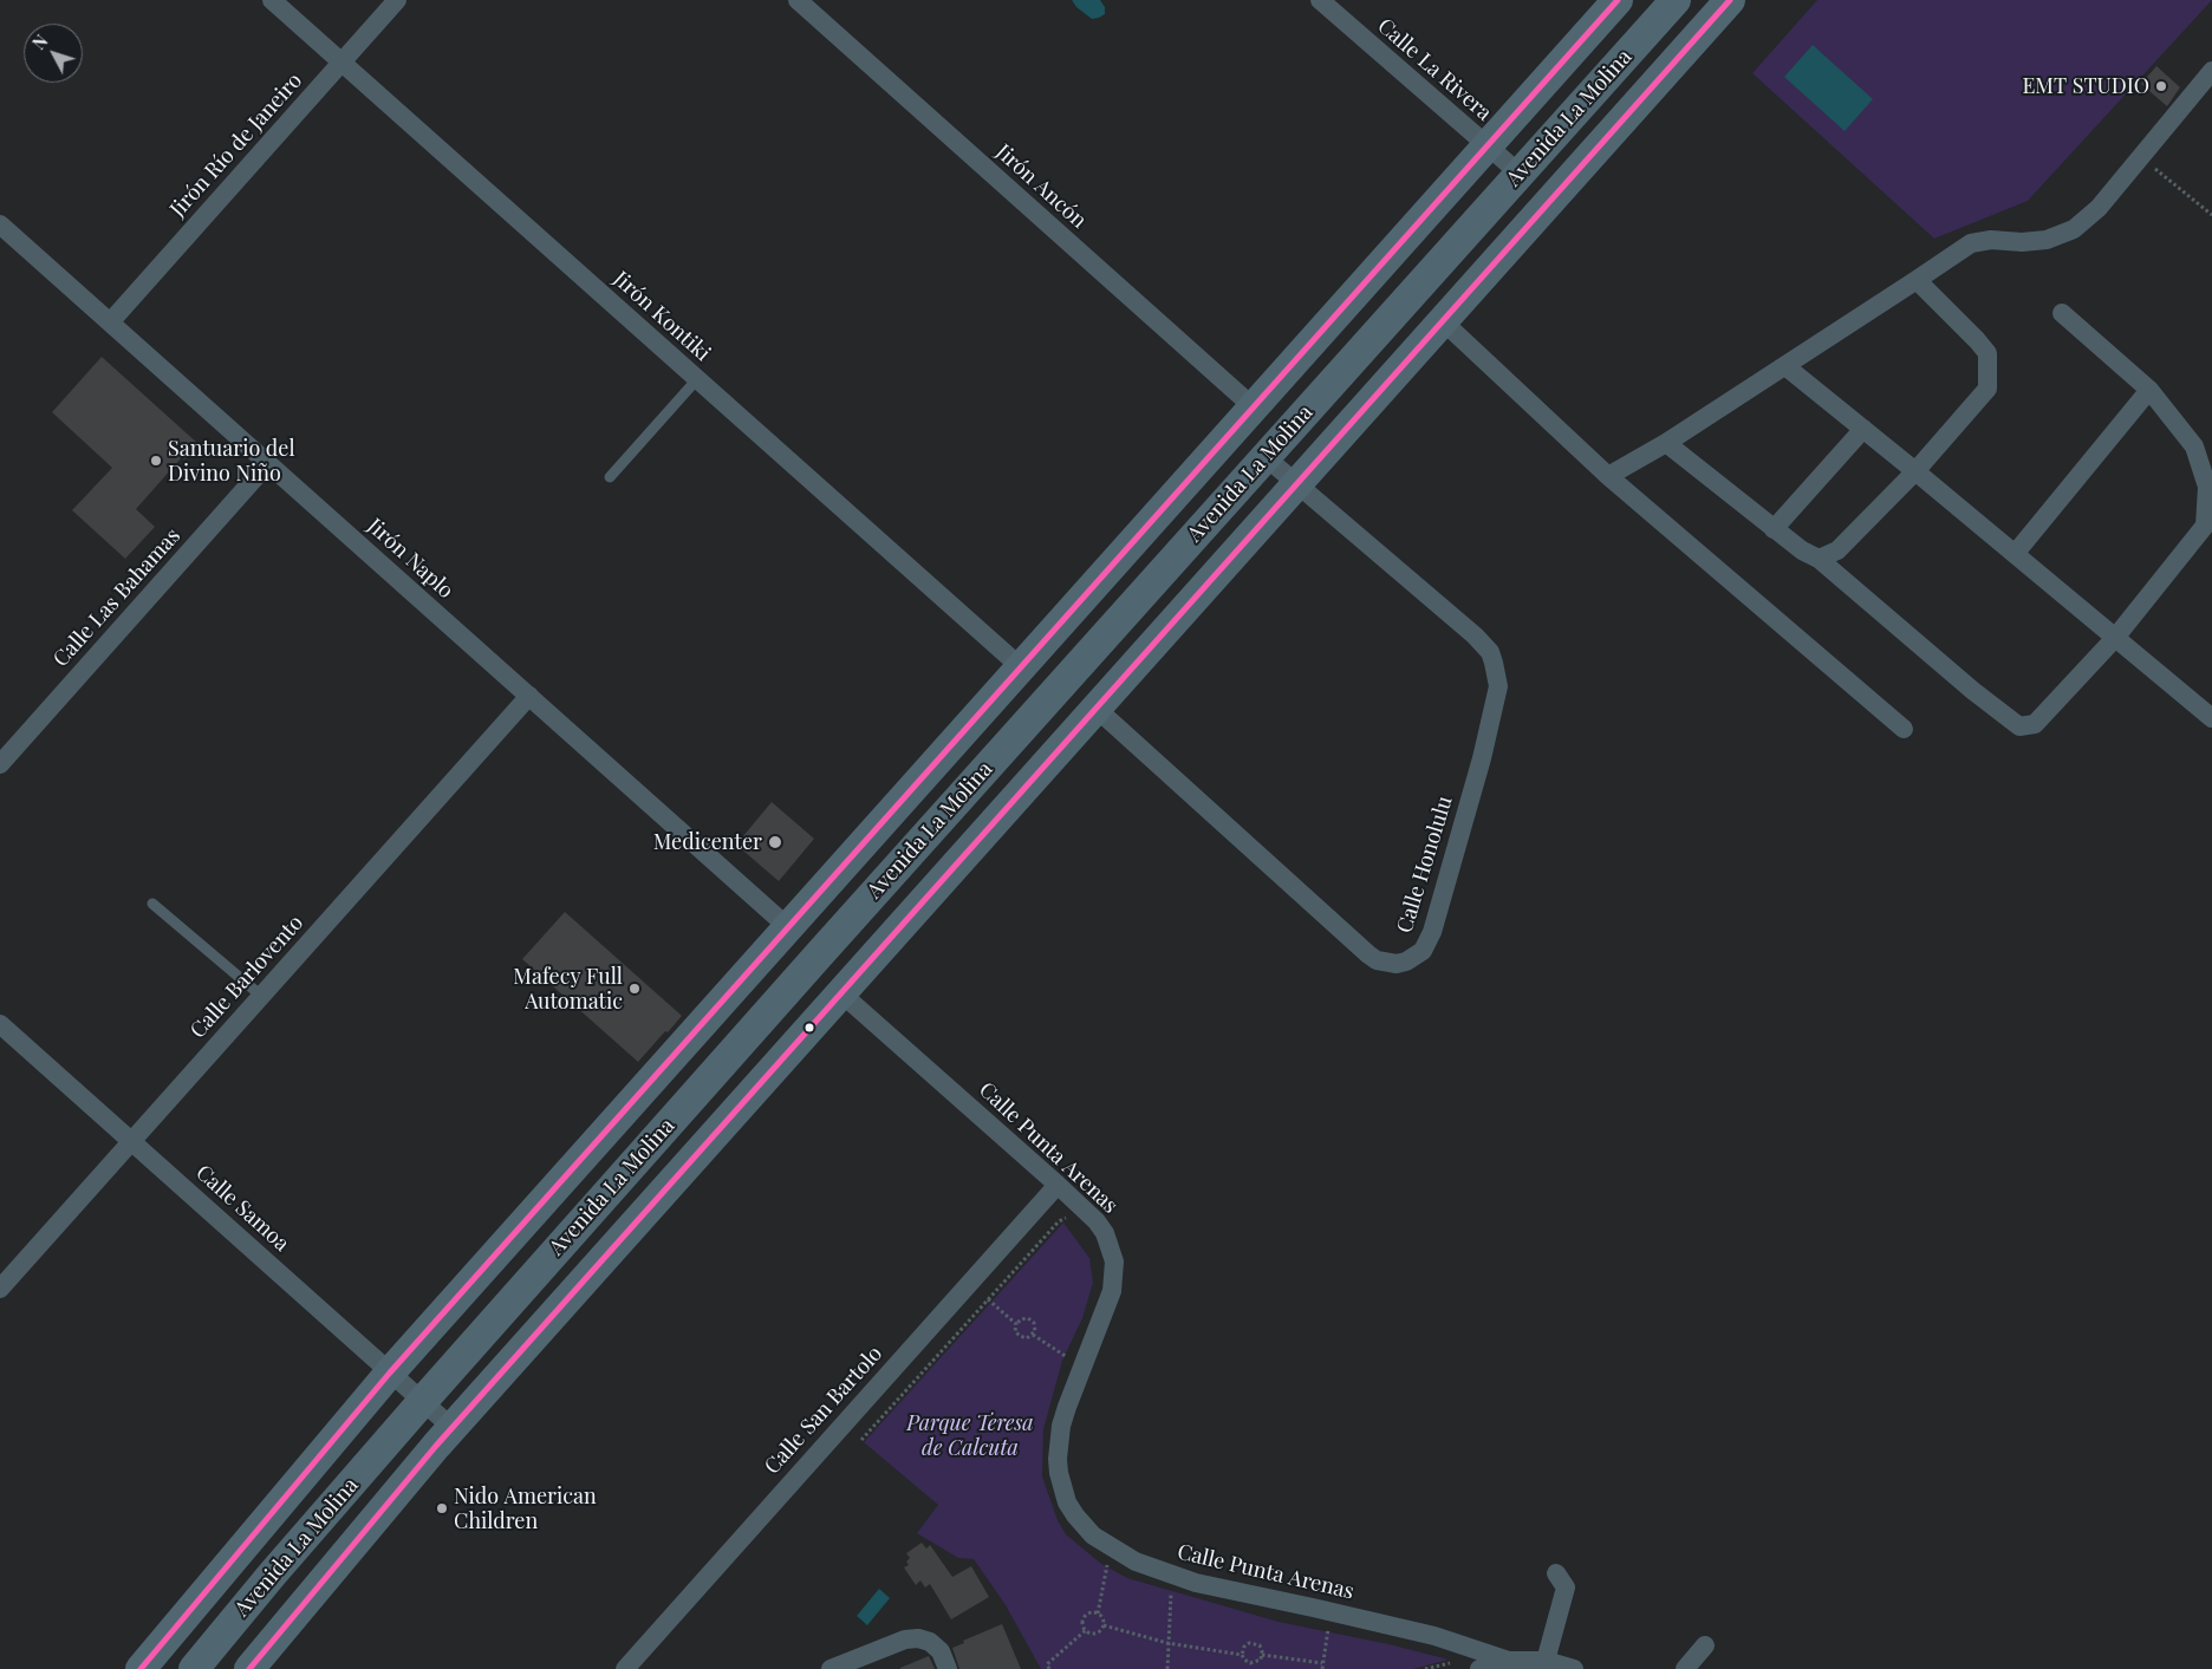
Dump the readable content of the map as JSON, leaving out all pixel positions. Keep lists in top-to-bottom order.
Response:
{
  "streets": {
    "main road": ["Avenida La Molina"],
    "street": [
      "Calle La Rivera",
      "Jirón Río de Janeiro",
      "Jirón Ancón",
      "Jirón Kontiki",
      "Jirón Naplo",
      "Calle Las Bahamas",
      "Calle Honolulu",
      "Calle Barlovento",
      "Calle Punta Arenas",
      "Calle Samoa",
      "Calle San Bartolo"
    ]
  },
  "crossings": [
    ["Calle La Rivera", "Avenida La Molina"],
    ["Avenida La Molina", "Jirón Ancón"],
    ["Avenida La Molina", "Jirón Kontiki"],
    ["Avenida La Molina", "Jirón Naplo"],
    ["Avenida La Molina", "Calle Honolulu"],
    ["Avenida La Molina", "Calle Punta Arenas"],
    ["Avenida La Molina", "Calle Samoa"],
    ["Jirón Río de Janeiro", "Jirón Kontiki"],
    ["Jirón Río de Janeiro", "Jirón Naplo"],
    ["Jirón Naplo", "Calle Las Bahamas"],
    ["Jirón Naplo", "Calle Barlovento"],
    ["Calle Barlovento", "Calle Samoa"],
    ["Calle Punta Arenas", "Calle San Bartolo"]
  ],
  "parks": ["Parque Teresa de Calcuta"],
  "places": [
    "EMT STUDIO",
    "Santuario del Divino Niño",
    "Medicenter",
    "Mafecy Full Automatic",
    "Nido American Children"
  ],
  "north": "top left"
}
